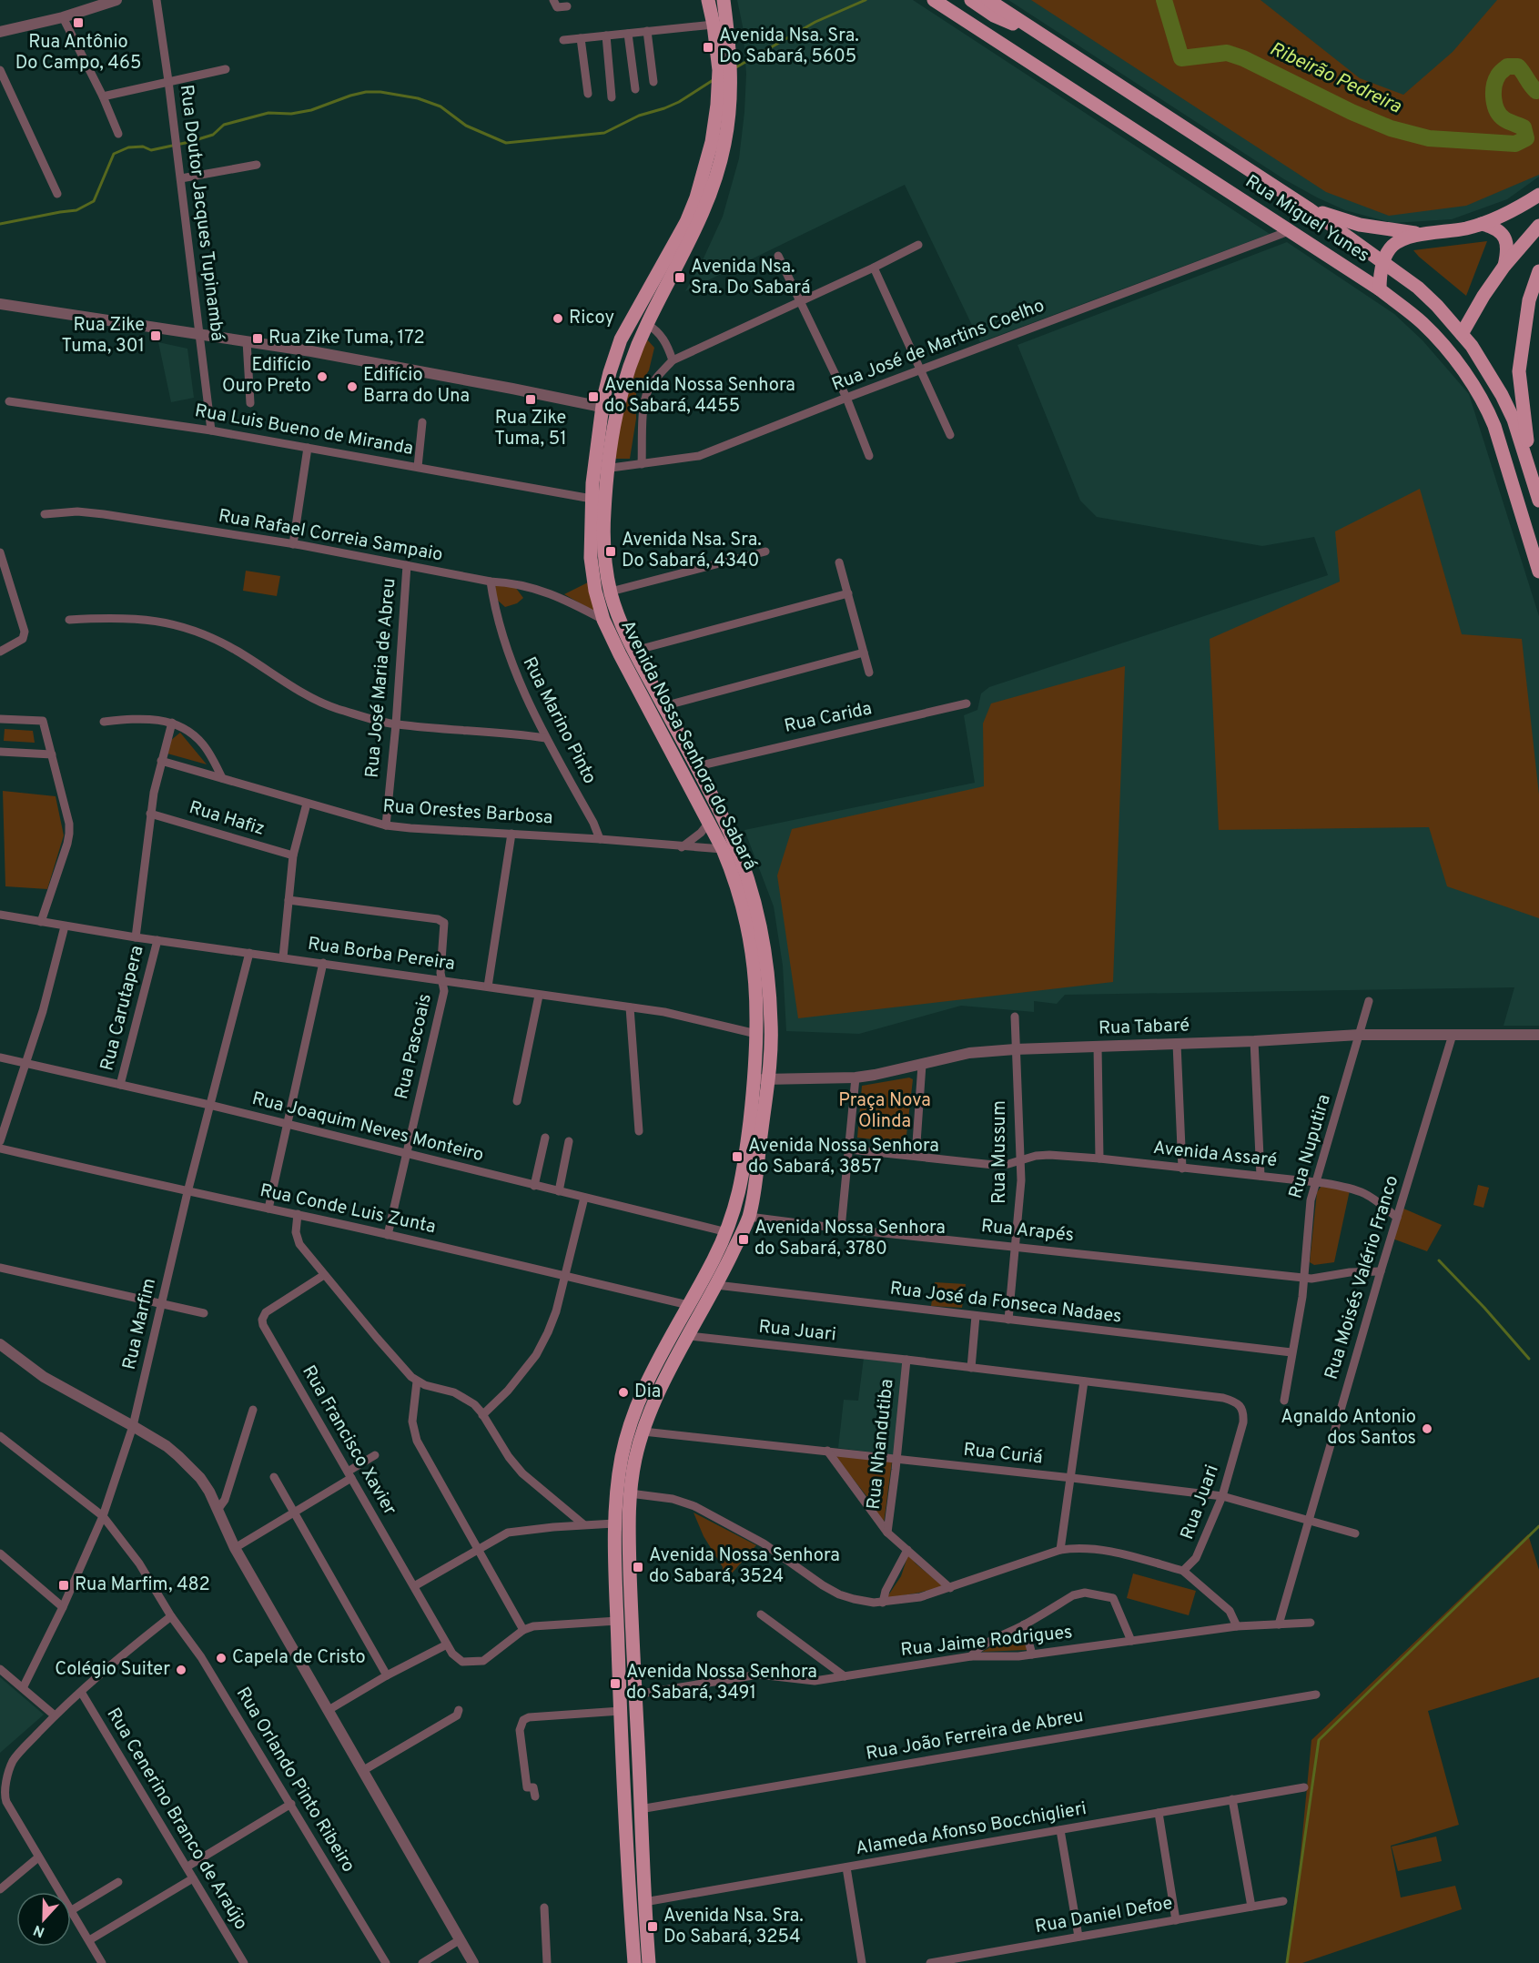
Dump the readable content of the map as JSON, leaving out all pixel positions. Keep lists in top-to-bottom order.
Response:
{
  "streets": {
    "main road": ["Rua Miguel Yunes", "Avenida Nossa Senhora do Sabará"],
    "street": [
      "Rua Doutor Jacques Tupinambá",
      "Rua José de Martins Coelho",
      "Rua Luis Bueno de Miranda",
      "Rua Rafael Correia Sampaio",
      "Rua José Maria de Abreu",
      "Rua Carida",
      "Rua Marino Pinto",
      "Rua Orestes Barbosa",
      "Rua Hafiz",
      "Rua Borba Pereira",
      "Rua Carutapera",
      "Rua Tabaré",
      "Rua Pascoais",
      "Rua Joaquim Neves Monteiro",
      "Rua Nuputira",
      "Rua Mussum",
      "Avenida Assaré",
      "Rua Conde Luis Zunta",
      "Rua Arapés",
      "Rua Moisés Valério Franco",
      "Rua José da Fonseca Nadaes",
      "Rua Marfim",
      "Rua Juari",
      "Rua Francisco Xavier",
      "Rua Nhandutiba",
      "Rua Curiá",
      "Rua Jaime Rodrigues",
      "Rua João Ferreira de Abreu",
      "Rua Orlando Pinto Ribeiro",
      "Rua Cenerino Branco de Araújo",
      "Alameda Afonso Bocchiglieri",
      "Rua Daniel Defoe"
    ]
  },
  "crossings": [
    ["Rua Doutor Jacques Tupinambá", "Rua Luis Bueno de Miranda"],
    ["Rua Miguel Yunes", "Rua José de Martins Coelho"],
    ["Rua José de Martins Coelho", "Avenida Nossa Senhora do Sabará"],
    ["Rua Luis Bueno de Miranda", "Avenida Nossa Senhora do Sabará"],
    ["Rua Rafael Correia Sampaio", "Rua José Maria de Abreu"],
    ["Rua Rafael Correia Sampaio", "Rua Marino Pinto"],
    ["Rua Rafael Correia Sampaio", "Avenida Nossa Senhora do Sabará"],
    ["Rua José Maria de Abreu", "Rua Orestes Barbosa"],
    ["Rua Carida", "Avenida Nossa Senhora do Sabará"],
    ["Rua Marino Pinto", "Rua Orestes Barbosa"],
    ["Avenida Nossa Senhora do Sabará", "Rua Orestes Barbosa"],
    ["Avenida Nossa Senhora do Sabará", "Rua Borba Pereira"],
    ["Avenida Nossa Senhora do Sabará", "Rua Tabaré"],
    ["Avenida Nossa Senhora do Sabará", "Rua Joaquim Neves Monteiro"],
    ["Avenida Nossa Senhora do Sabará", "Rua Conde Luis Zunta"],
    ["Avenida Nossa Senhora do Sabará", "Rua Arapés"],
    ["Avenida Nossa Senhora do Sabará", "Rua José da Fonseca Nadaes"],
    ["Avenida Nossa Senhora do Sabará", "Rua Juari"],
    ["Avenida Nossa Senhora do Sabará", "Rua Curiá"],
    ["Avenida Nossa Senhora do Sabará", "Rua Jaime Rodrigues"],
    ["Avenida Nossa Senhora do Sabará", "Rua João Ferreira de Abreu"],
    ["Avenida Nossa Senhora do Sabará", "Alameda Afonso Bocchiglieri"],
    ["Rua Borba Pereira", "Rua Carutapera"],
    ["Rua Borba Pereira", "Rua Pascoais"],
    ["Rua Borba Pereira", "Rua Marfim"],
    ["Rua Carutapera", "Rua Joaquim Neves Monteiro"],
    ["Rua Tabaré", "Rua Nuputira"],
    ["Rua Tabaré", "Rua Mussum"],
    ["Rua Tabaré", "Rua Moisés Valério Franco"],
    ["Rua Pascoais", "Rua Joaquim Neves Monteiro"],
    ["Rua Pascoais", "Rua Conde Luis Zunta"],
    ["Rua Joaquim Neves Monteiro", "Rua Marfim"],
    ["Rua Nuputira", "Avenida Assaré"],
    ["Rua Nuputira", "Rua Arapés"],
    ["Rua Nuputira", "Rua José da Fonseca Nadaes"],
    ["Rua Mussum", "Avenida Assaré"],
    ["Rua Mussum", "Rua Arapés"],
    ["Rua Mussum", "Rua José da Fonseca Nadaes"],
    ["Avenida Assaré", "Rua Moisés Valério Franco"],
    ["Rua Conde Luis Zunta", "Rua Marfim"],
    ["Rua Arapés", "Rua Moisés Valério Franco"],
    ["Rua Moisés Valério Franco", "Rua Curiá"],
    ["Rua Moisés Valério Franco", "Rua Jaime Rodrigues"],
    ["Rua Marfim", "Rua Orlando Pinto Ribeiro"],
    ["Rua Juari", "Rua Nhandutiba"],
    ["Rua Juari", "Rua Curiá"],
    ["Rua Nhandutiba", "Rua Curiá"]
  ],
  "water": ["Ribeirão Pedreira"],
  "parks": ["Praça Nova Olinda"],
  "places": {
    "transit": [
      "Rua Antônio Do Campo, 465",
      "Avenida Nsa. Sra. Do Sabará, 5605",
      "Avenida Nsa. Sra. Do Sabará",
      "Rua Zike Tuma, 301",
      "Rua Zike Tuma, 172",
      "Avenida Nossa Senhora do Sabará, 4455",
      "Rua Zike Tuma, 51",
      "Avenida Nsa. Sra. Do Sabará, 4340",
      "Avenida Nossa Senhora do Sabará, 3857",
      "Avenida Nossa Senhora do Sabará, 3780",
      "Avenida Nossa Senhora do Sabará, 3524",
      "Rua Marfim, 482",
      "Avenida Nossa Senhora do Sabará, 3491",
      "Avenida Nsa. Sra. Do Sabará, 3254"
    ],
    "other": [
      "Ricoy",
      "Edifício Ouro Preto",
      "Edifício Barra do Una",
      "Dia",
      "Agnaldo Antonio dos Santos",
      "Capela de Cristo",
      "Colégio Suiter"
    ]
  },
  "north": "bottom"
}
